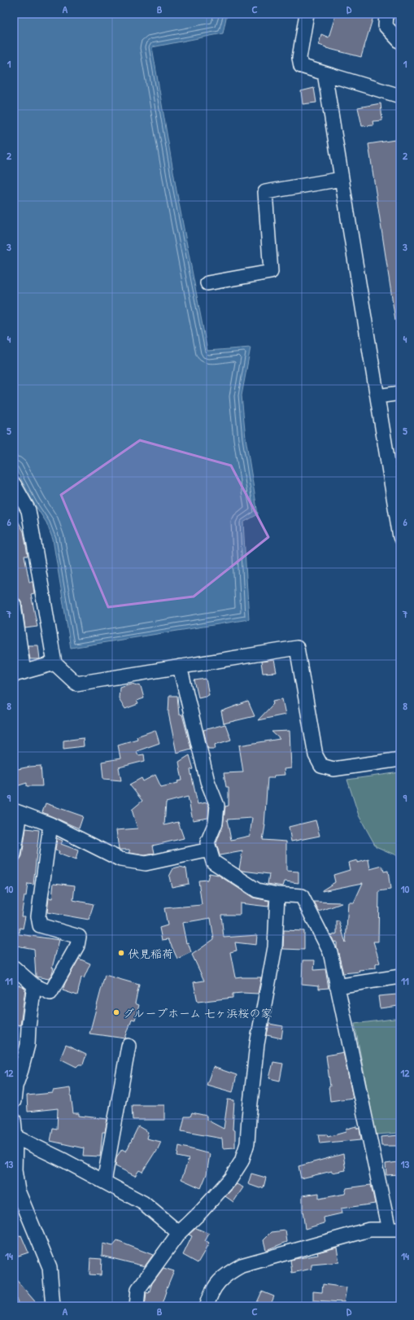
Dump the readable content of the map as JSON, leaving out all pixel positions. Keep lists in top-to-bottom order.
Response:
{
  "places": ["伏見稲荷", "グループホーム 七ヶ浜桜の家"],
  "grid": {
    "columns": [
      "A",
      "B",
      "C",
      "D"
    ],
    "rows": [
      "1",
      "2",
      "3",
      "4",
      "5",
      "6",
      "7",
      "8",
      "9",
      "10",
      "11",
      "12",
      "13",
      "14"
    ]
  }
}
